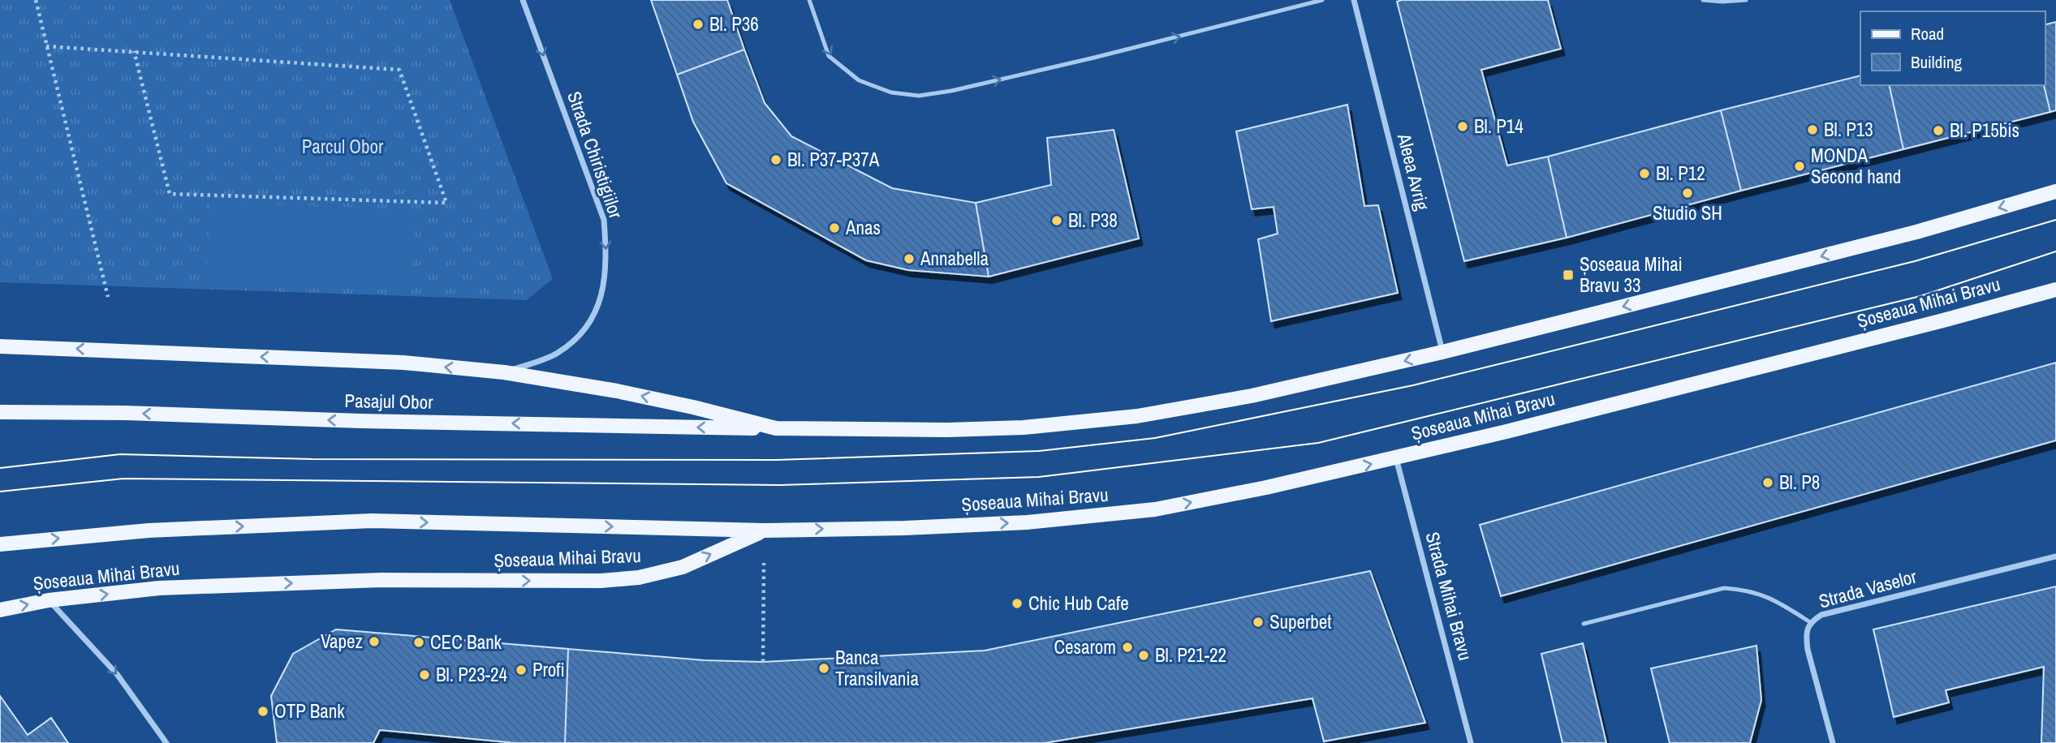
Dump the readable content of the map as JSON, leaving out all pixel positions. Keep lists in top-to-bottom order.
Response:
{
  "streets": {
    "main road": ["Șoseaua Mihai Bravu", "Pasajul Obor"],
    "street": [
      "Strada Chiristigiilor",
      "Aleea Avrig",
      "Strada Vaselor",
      "Strada Mihai Bravu"
    ]
  },
  "crossings": [
    ["Șoseaua Mihai Bravu", "Strada Mihai Bravu"]
  ],
  "one_way": ["Strada Chiristigiilor"],
  "parks": ["Parcul Obor"],
  "places": {
    "other": [
      "Bl. P36",
      "Bl. P14",
      "Bl. P13",
      "Bl. P15bis",
      "Bl. P37-P37A",
      "MONDA Second hand",
      "Bl. P12",
      "Studio SH",
      "Bl. P38",
      "Anas",
      "Annabella",
      "Bl. P8",
      "Chic Hub Cafe",
      "Superbet",
      "Vapez",
      "CEC Bank",
      "Cesarom",
      "Bl. P21-22",
      "Banca Transilvania",
      "Profi",
      "Bl. P23-24",
      "OTP Bank"
    ],
    "transit": ["Șoseaua Mihai Bravu 33"]
  },
  "legend": ["Road", "Building"]
}
